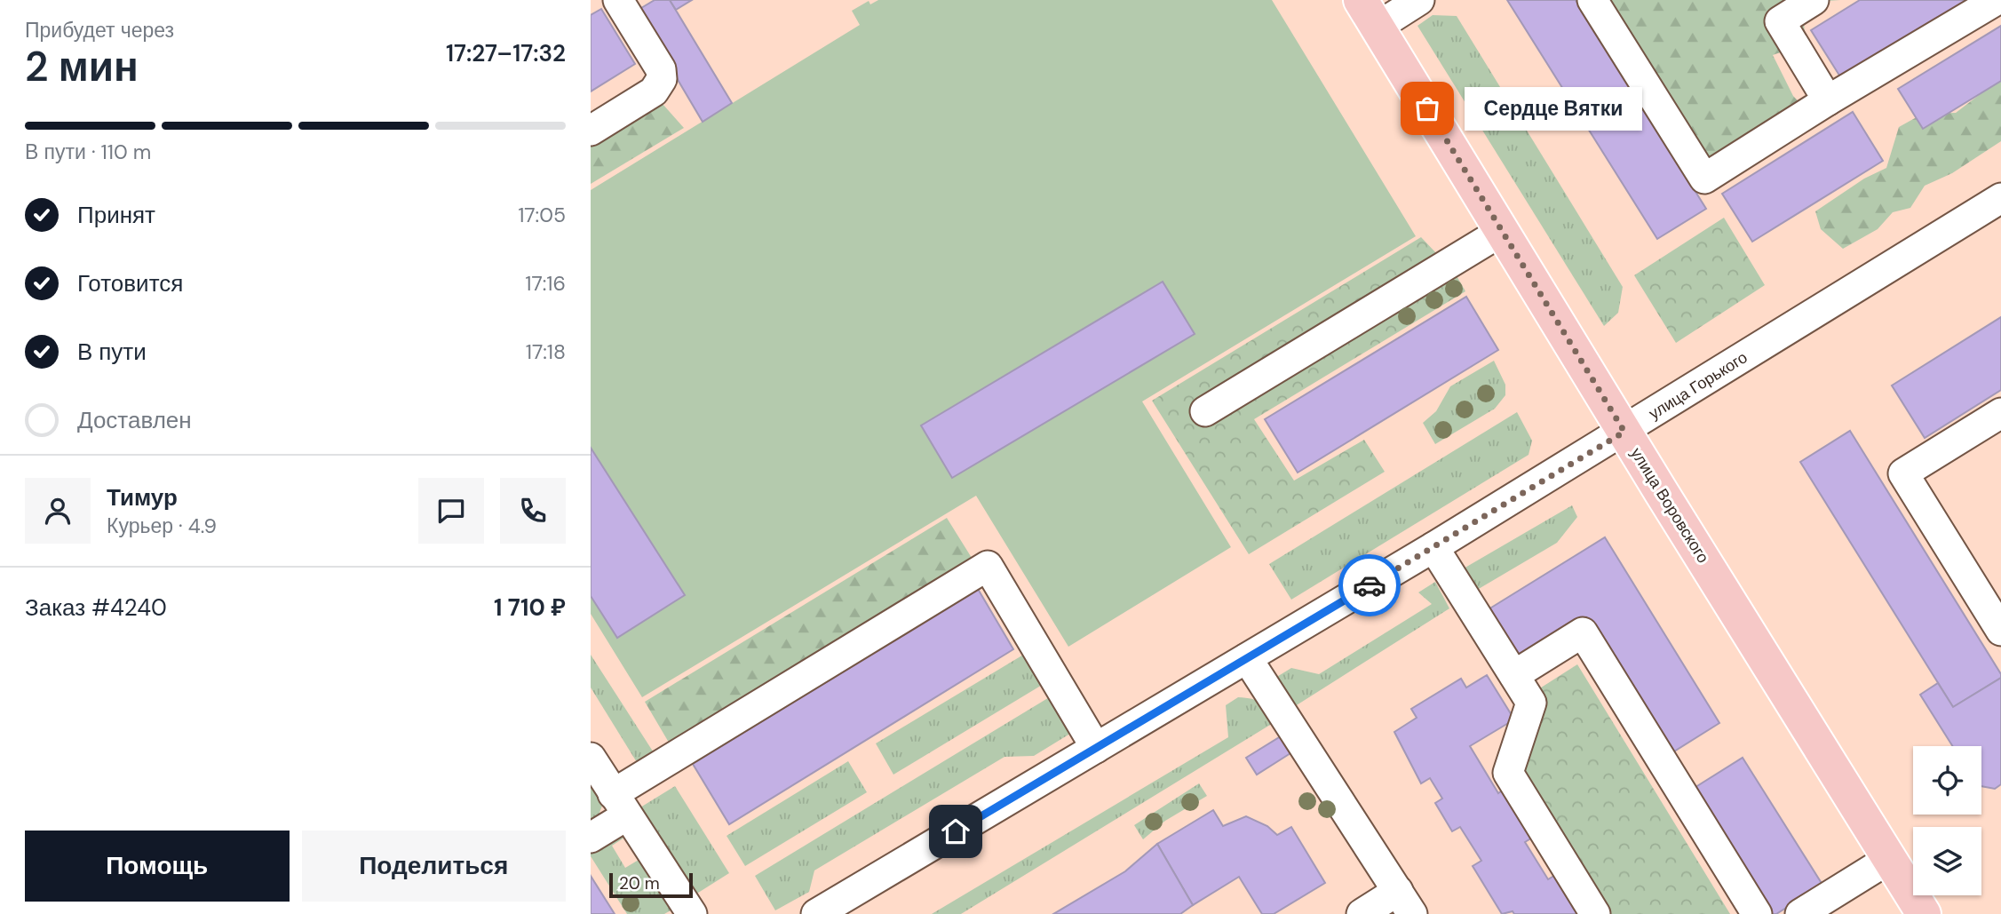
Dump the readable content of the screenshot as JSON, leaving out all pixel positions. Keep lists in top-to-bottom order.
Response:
{
  "streets": {
    "main road": ["улица Воровского"],
    "street": ["улица Горького"]
  },
  "crossings": [
    ["улица Горького", "улица Воровского"]
  ],
  "places": ["Сердце Вятки"],
  "scale_bar": "20 m",
  "page": {
    "heading": ["2 мин", "Прибудет через", "17:27–17:32"],
    "panel": [
      "Тимур",
      "Курьер · 4.9",
      "Заказ #4240",
      "1 710 ₽"
    ],
    "bubble": "Сердце Вятки",
    "bar": "В пути · 110 m",
    "list": [
      ["Принят", "17:05"],
      ["Готовится", "17:16"],
      ["В пути", "17:18"],
      "Доставлен"
    ],
    "buttons": ["Помощь", "Поделиться"],
    "scale": "20 m"
  }
}
